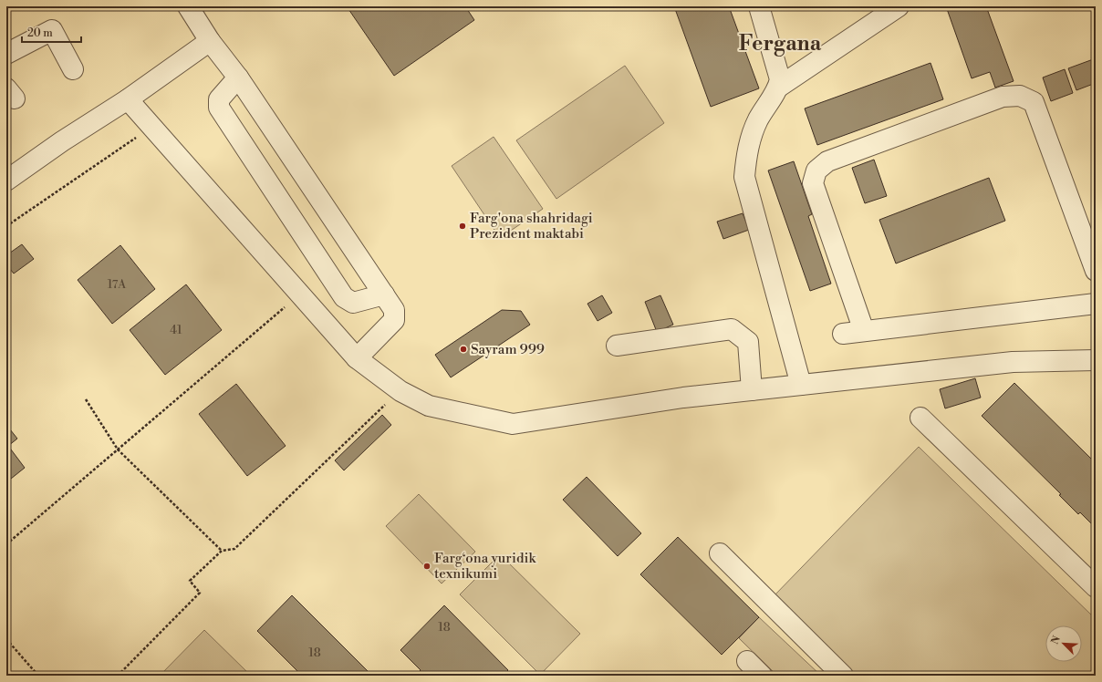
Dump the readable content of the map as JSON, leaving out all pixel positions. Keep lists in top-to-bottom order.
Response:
{
  "districts": ["Fergana"],
  "places": ["Farg'ona shahridagi Prezident maktabi", "Sayram 999", "Farg‘ona yuridik texnikumi"],
  "house_numbers": [
    "17A",
    "41",
    "18",
    "18"
  ],
  "scale_bar": "20 m",
  "north": "top left"
}
